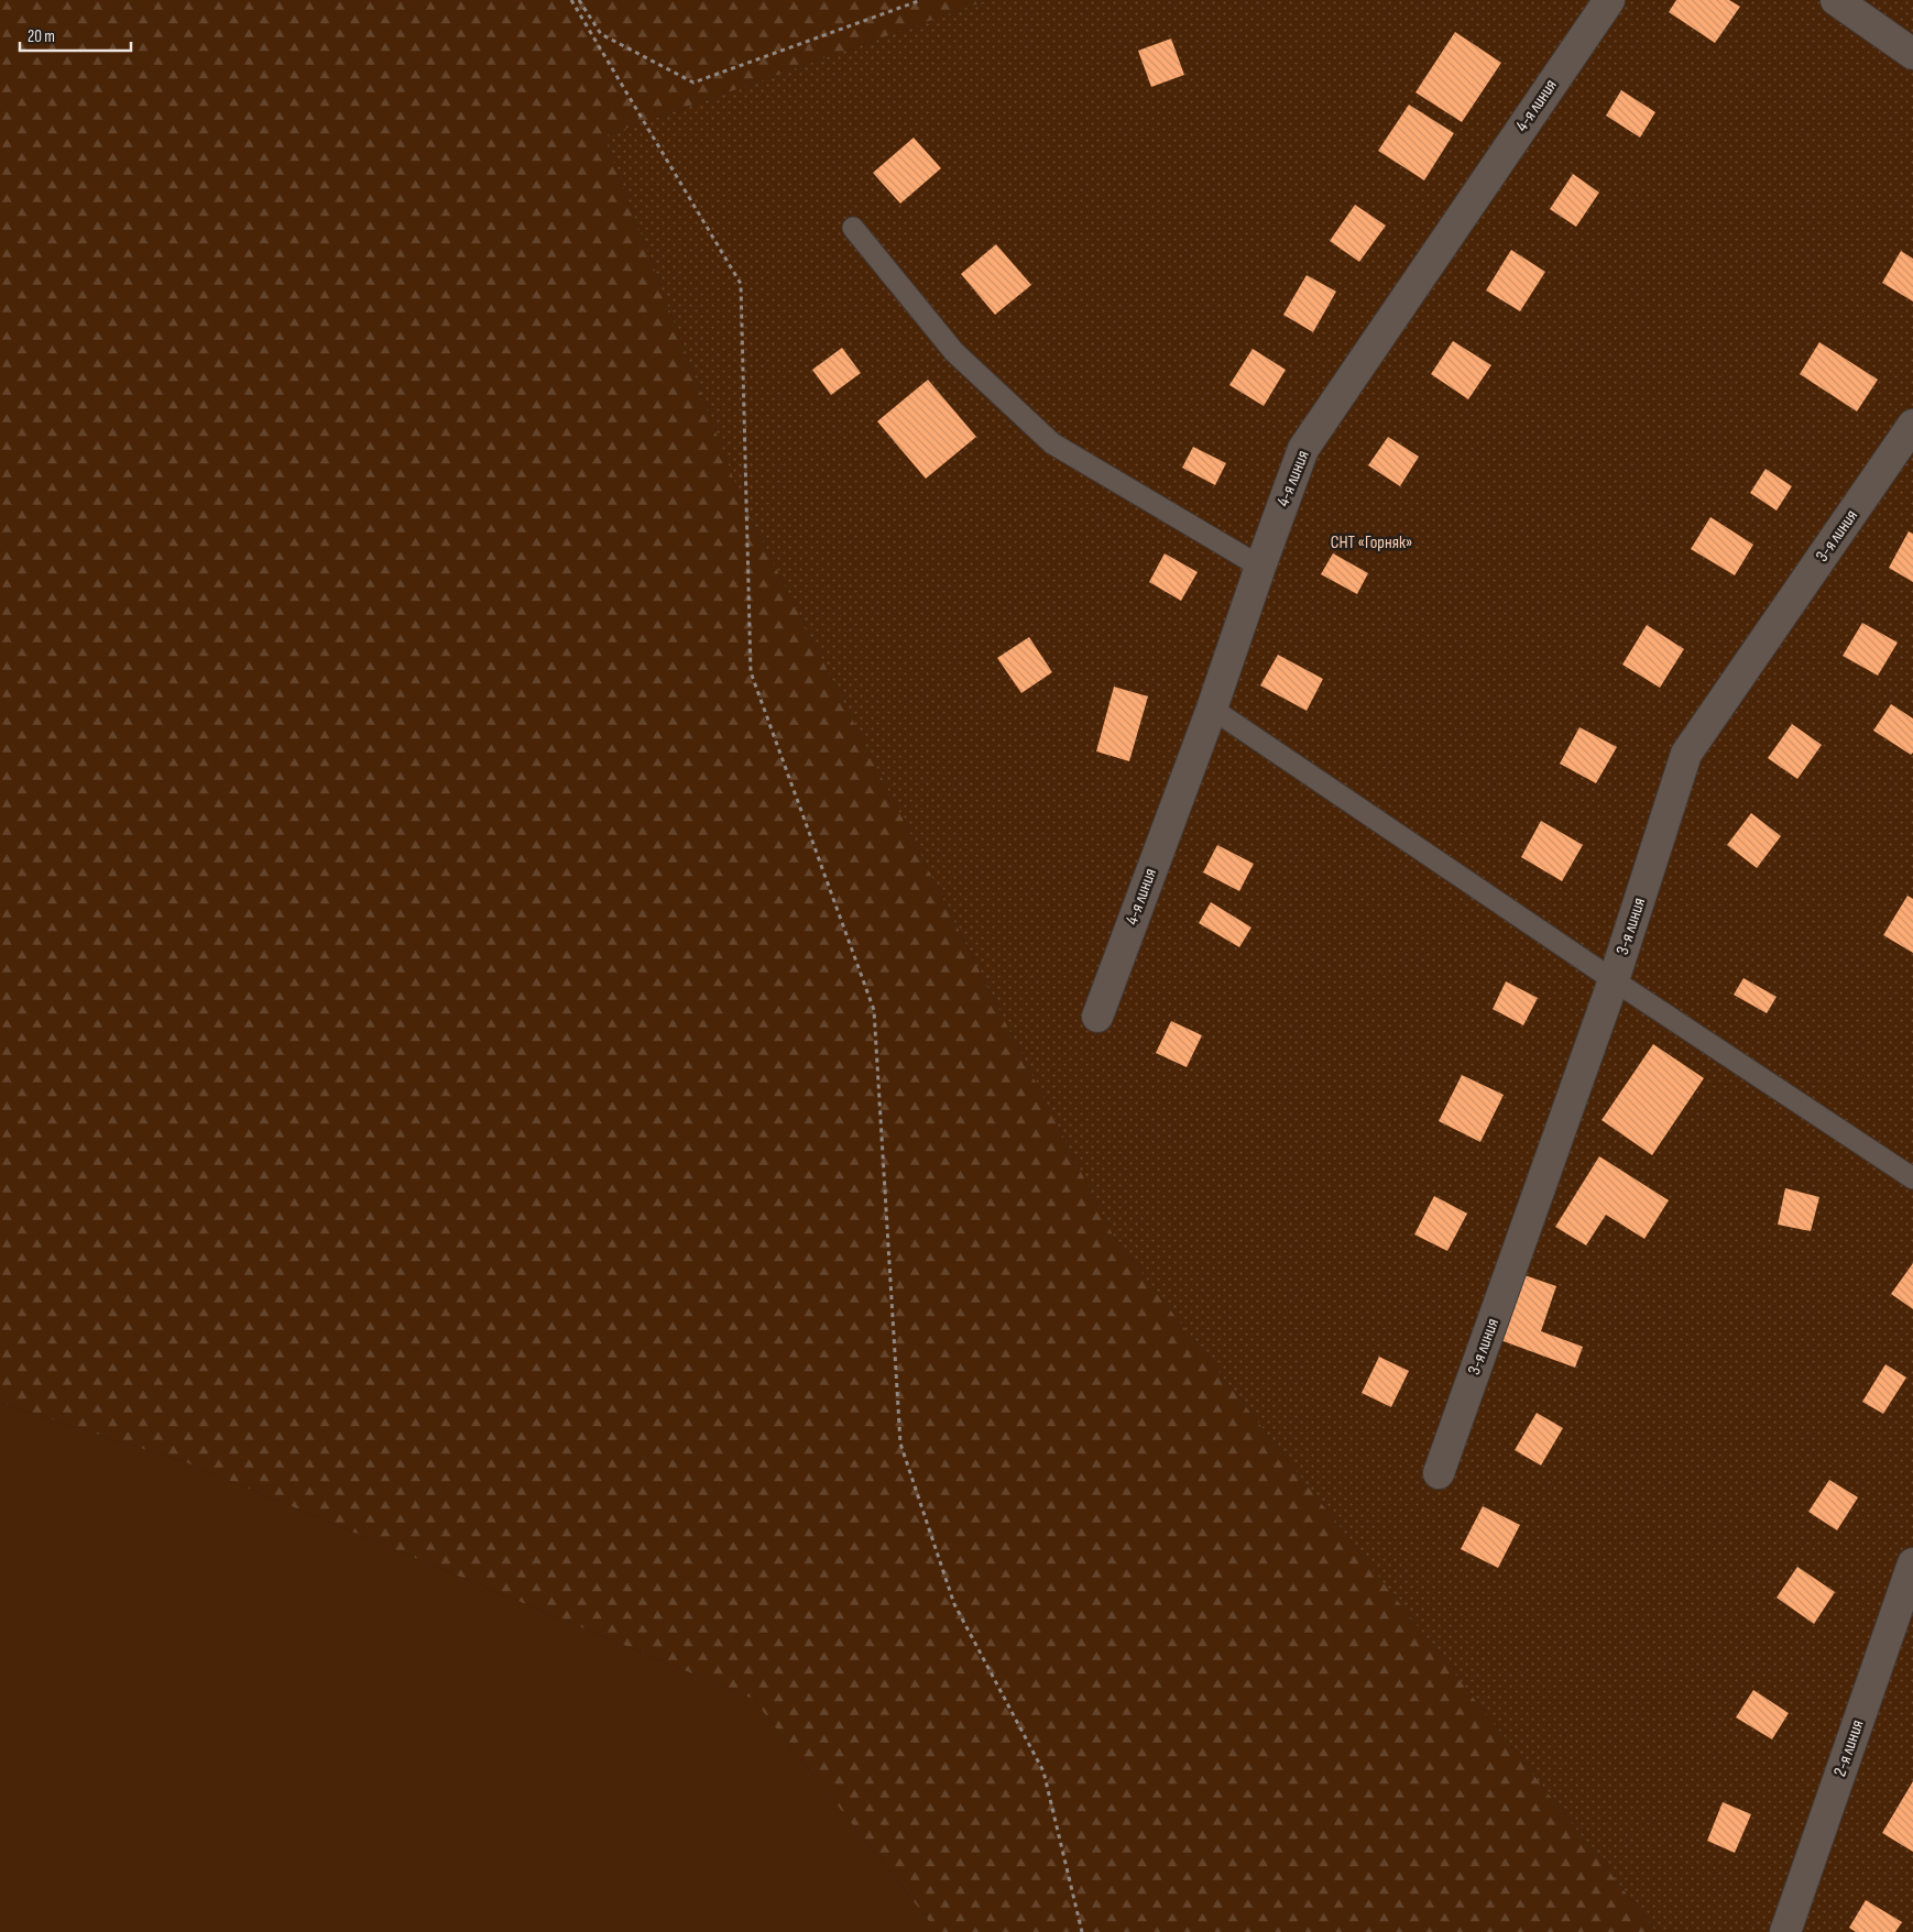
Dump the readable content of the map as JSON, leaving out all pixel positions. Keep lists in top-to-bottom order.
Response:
{
  "streets": {
    "street": ["4-я линия", "3-я линия", "2-я линия"]
  },
  "parks": ["СНТ «Горняк»"],
  "scale_bar": "20 m"
}
